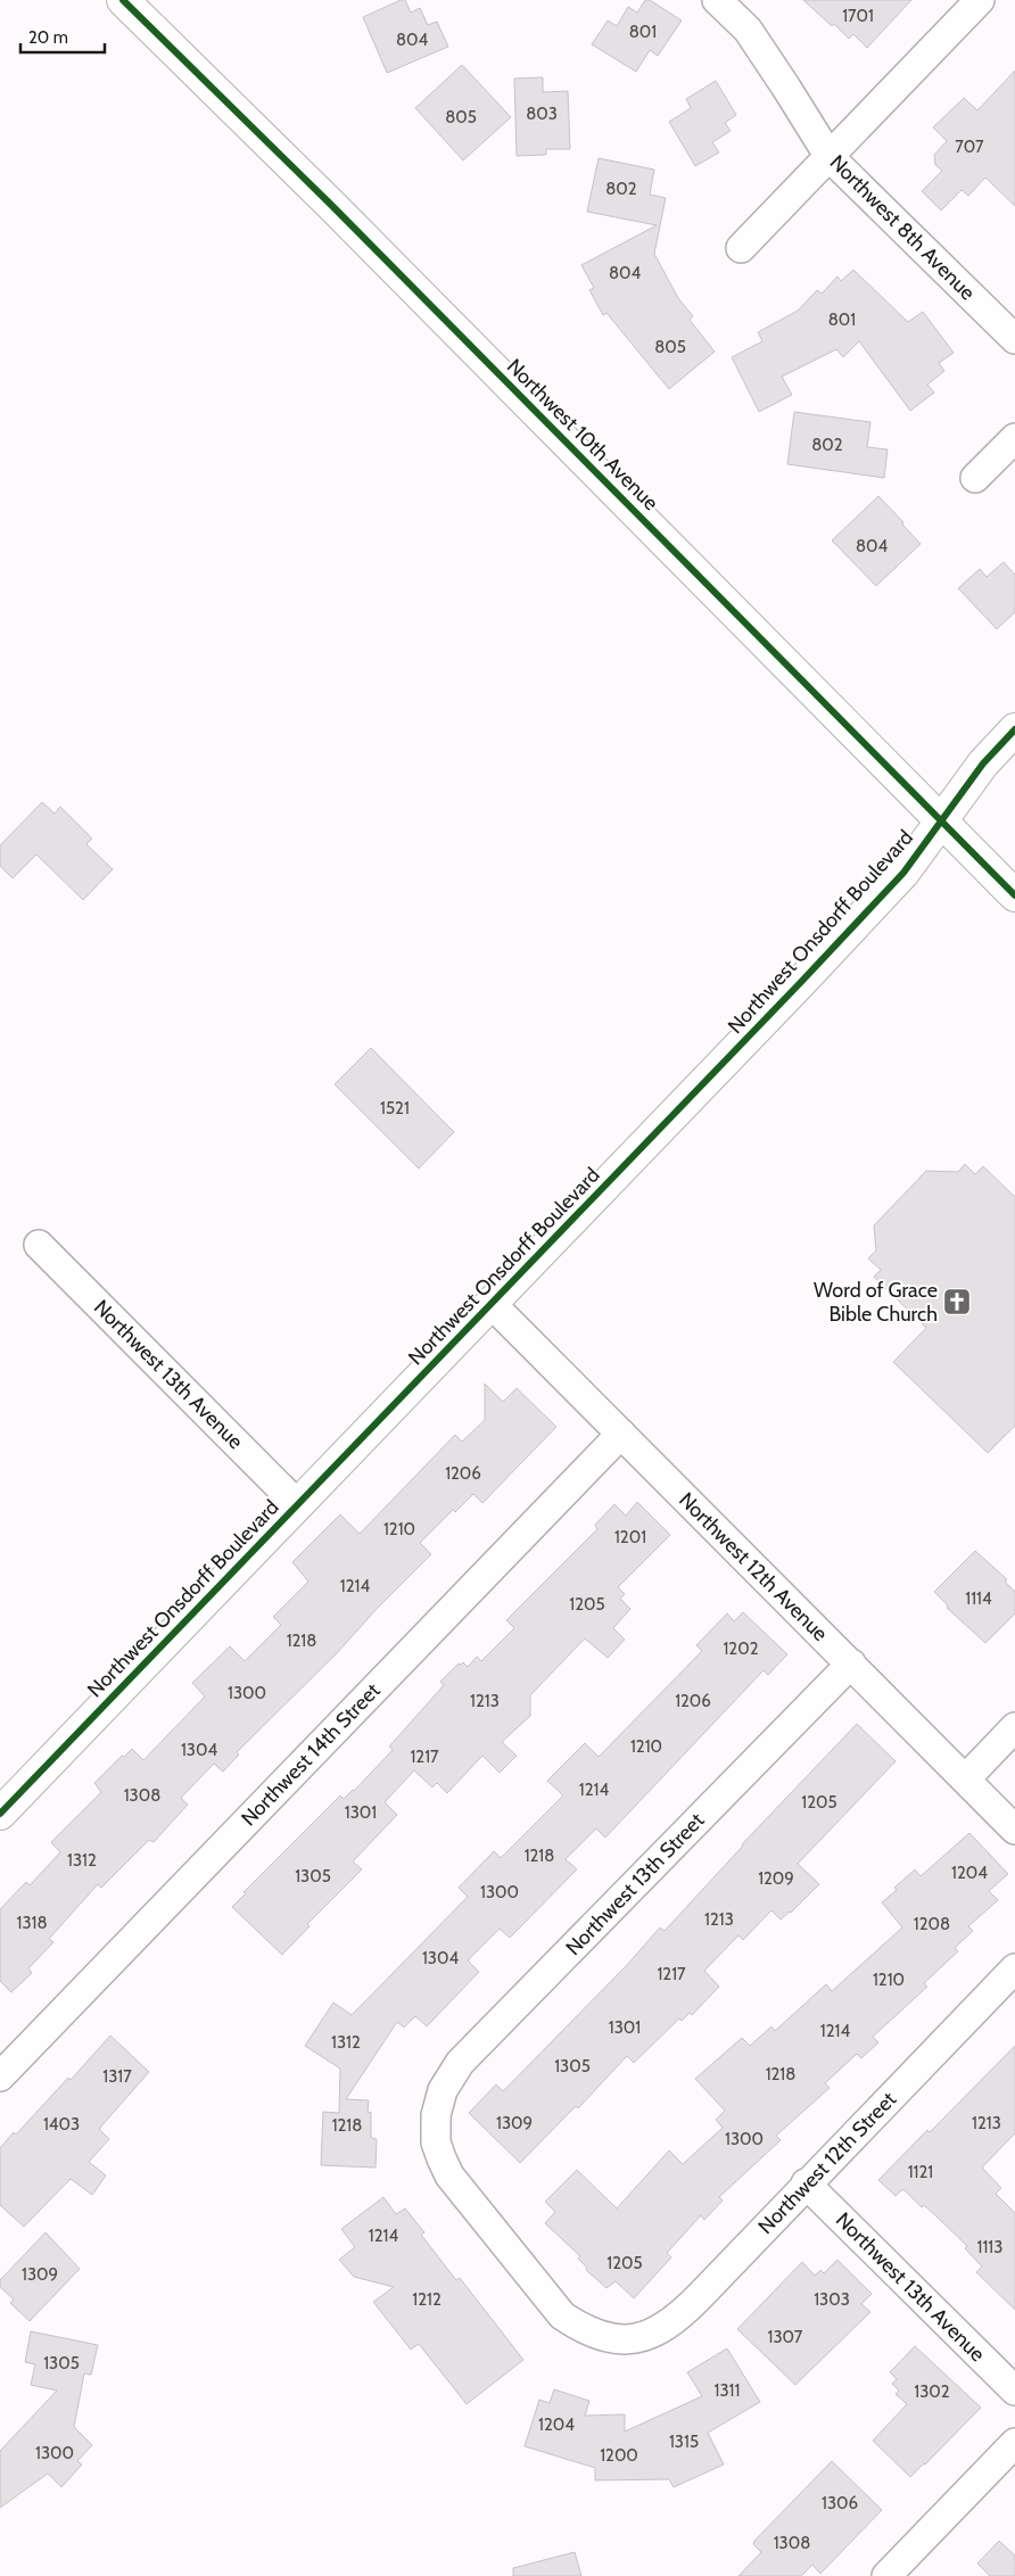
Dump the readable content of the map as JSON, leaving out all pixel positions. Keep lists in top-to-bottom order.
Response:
{
  "streets": {
    "street": [
      "Northwest 8th Avenue",
      "Northwest 10th Avenue",
      "Northwest Onsdorff Boulevard",
      "Northwest 13th Avenue",
      "Northwest 12th Avenue",
      "Northwest 14th Street",
      "Northwest 13th Street",
      "Northwest 12th Street"
    ]
  },
  "crossings": [
    ["Northwest 10th Avenue", "Northwest Onsdorff Boulevard"],
    ["Northwest Onsdorff Boulevard", "Northwest 13th Avenue"],
    ["Northwest Onsdorff Boulevard", "Northwest 12th Avenue"],
    ["Northwest 13th Avenue", "Northwest 12th Street"],
    ["Northwest 12th Avenue", "Northwest 14th Street"],
    ["Northwest 12th Avenue", "Northwest 13th Street"],
    ["Northwest 13th Street", "Northwest 12th Street"]
  ],
  "places": {
    "church": ["Word of Grace Bible Church"]
  },
  "house_numbers": [
    "1701",
    "801",
    "804",
    "803",
    "805",
    "707",
    "802",
    "804",
    "801",
    "805",
    "802",
    "804",
    "1521",
    "1206",
    "1210",
    "1201",
    "1214",
    "1114",
    "1205",
    "1218",
    "1202",
    "1300",
    "1213",
    "1206",
    "1210",
    "1304",
    "1217",
    "1214",
    "1308",
    "1205",
    "1301",
    "1218",
    "1312",
    "1204",
    "1305",
    "1209",
    "1300",
    "1213",
    "1318",
    "1208",
    "1304",
    "1217",
    "1210",
    "1301",
    "1214",
    "1312",
    "1305",
    "1218",
    "1317",
    "1309",
    "1213",
    "1403",
    "1218",
    "1300",
    "1121",
    "1214",
    "1113",
    "1205",
    "1309",
    "1212",
    "1303",
    "1307",
    "1305",
    "1311",
    "1302",
    "1204",
    "1315",
    "1300",
    "1200",
    "1306",
    "1308"
  ],
  "scale_bar": "20 m"
}
